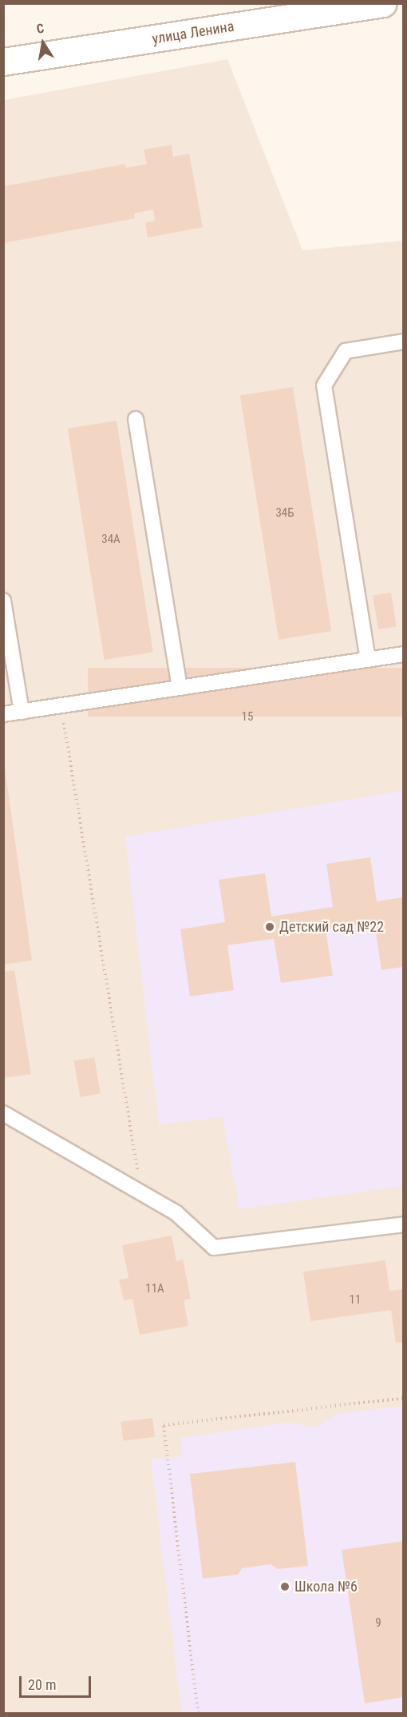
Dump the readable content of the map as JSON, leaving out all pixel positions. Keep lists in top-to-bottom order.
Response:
{
  "streets": {
    "street": ["улица Ленина"]
  },
  "places": ["Детский сад №22", "Школа №6"],
  "house_numbers": [
    "34Б",
    "34А",
    "15",
    "11А",
    "11",
    "9"
  ],
  "scale_bar": "20 m",
  "north": "top"
}
